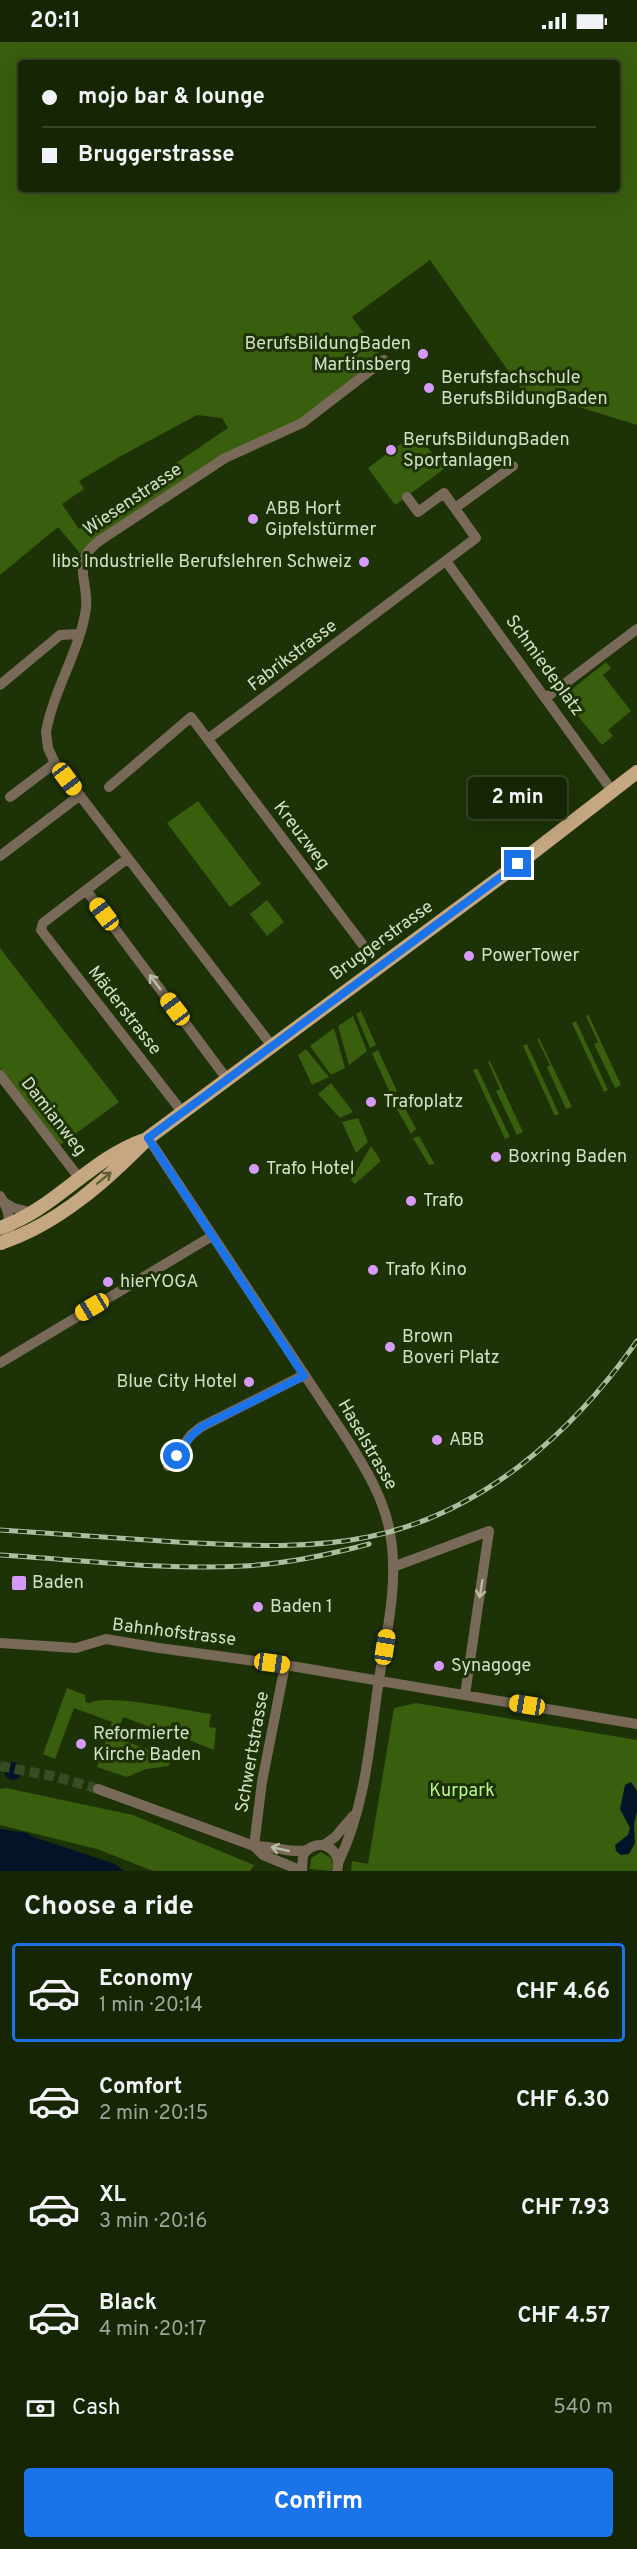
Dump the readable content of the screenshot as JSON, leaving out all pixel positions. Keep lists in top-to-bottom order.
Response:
{
  "streets": {
    "main road": ["Bruggerstrasse"],
    "street": [
      "Wiesenstrasse",
      "Fabrikstrasse",
      "Schmiedeplatz",
      "Kreuzweg",
      "Mäderstrasse",
      "Damianweg",
      "Haselstrasse",
      "Bahnhofstrasse",
      "Schwertstrasse"
    ]
  },
  "crossings": [
    ["Wiesenstrasse", "Bruggerstrasse"],
    ["Fabrikstrasse", "Schmiedeplatz"],
    ["Fabrikstrasse", "Kreuzweg"],
    ["Schmiedeplatz", "Bruggerstrasse"],
    ["Bruggerstrasse", "Mäderstrasse"],
    ["Bruggerstrasse", "Damianweg"],
    ["Bruggerstrasse", "Haselstrasse"],
    ["Haselstrasse", "Bahnhofstrasse"],
    ["Bahnhofstrasse", "Schwertstrasse"]
  ],
  "parks": ["Kurpark"],
  "places": {
    "other": [
      "BerufsBildungBaden Martinsberg",
      "Berufsfachschule BerufsBildungBaden",
      "BerufsBildungBaden Sportanlagen",
      "ABB Hort Gipfelstürmer",
      "libs Industrielle Berufslehren Schweiz",
      "PowerTower",
      "Trafoplatz",
      "Boxring Baden",
      "Trafo Hotel",
      "Trafo",
      "Trafo Kino",
      "hierYOGA",
      "Brown Boveri Platz",
      "Blue City Hotel",
      "ABB",
      "Baden 1",
      "Synagoge",
      "Reformierte Kirche Baden"
    ],
    "transit": ["Baden"]
  },
  "page": {
    "status": "20:11",
    "banner": ["mojo bar & lounge", "Bruggerstrasse"],
    "bubble": "2 min",
    "heading": "Choose a ride",
    "list": [
      {
        "name": "Economy",
        "note": "1 min · 20:14",
        "value": "CHF 4.66"
      },
      {
        "name": "Comfort",
        "note": "2 min · 20:15",
        "value": "CHF 6.30"
      },
      {
        "name": "XL",
        "note": "3 min · 20:16",
        "value": "CHF 7.93"
      },
      {
        "name": "Black",
        "note": "4 min · 20:17",
        "value": "CHF 4.57"
      }
    ],
    "pay": ["Cash", "540 m"],
    "buttons": "Confirm"
  }
}
